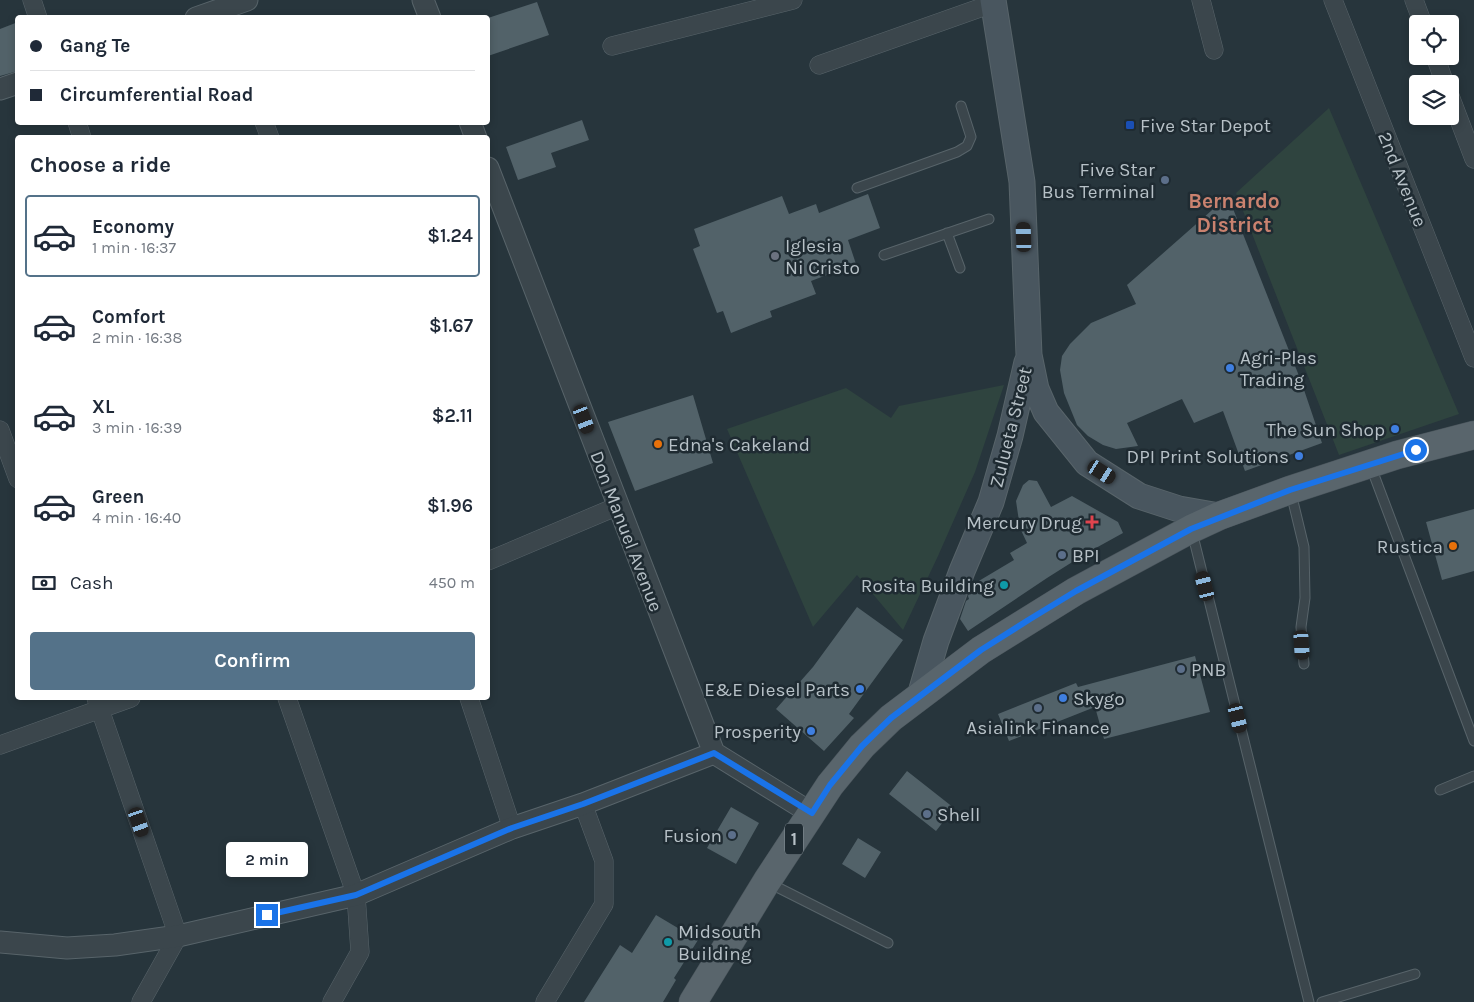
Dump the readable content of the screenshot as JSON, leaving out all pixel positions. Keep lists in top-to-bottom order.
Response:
{
  "streets": {
    "main road": ["Zulueta Street", "1"],
    "street": ["2nd Avenue", "Don Manuel Avenue"]
  },
  "crossings": [
    ["Zulueta Street", "1"]
  ],
  "districts": ["Bernardo District"],
  "places": {
    "transit": ["Five Star Depot"],
    "other": [
      "Five Star Bus Terminal",
      "Iglesia Ni Cristo",
      "Agri-Plas Trading",
      "The Sun Shop",
      "Edna's Cakeland",
      "DPI Print Solutions",
      "Rustica",
      "BPI",
      "Rosita Building",
      "PNB",
      "E&E Diesel Parts",
      "Skygo",
      "Asialink Finance",
      "Prosperity",
      "Shell",
      "Fusion",
      "Midsouth Building"
    ],
    "health": ["Mercury Drug"]
  },
  "page": {
    "banner": ["Gang Te", "Circumferential Road"],
    "heading": "Choose a ride",
    "list": [
      {
        "name": "Economy",
        "note": "1 min · 16:37",
        "value": "$1.24"
      },
      {
        "name": "Comfort",
        "note": "2 min · 16:38",
        "value": "$1.67"
      },
      {
        "name": "XL",
        "note": "3 min · 16:39",
        "value": "$2.11"
      },
      {
        "name": "Green",
        "note": "4 min · 16:40",
        "value": "$1.96"
      }
    ],
    "pay": ["Cash", "450 m"],
    "buttons": "Confirm",
    "bubble": "2 min"
  }
}
